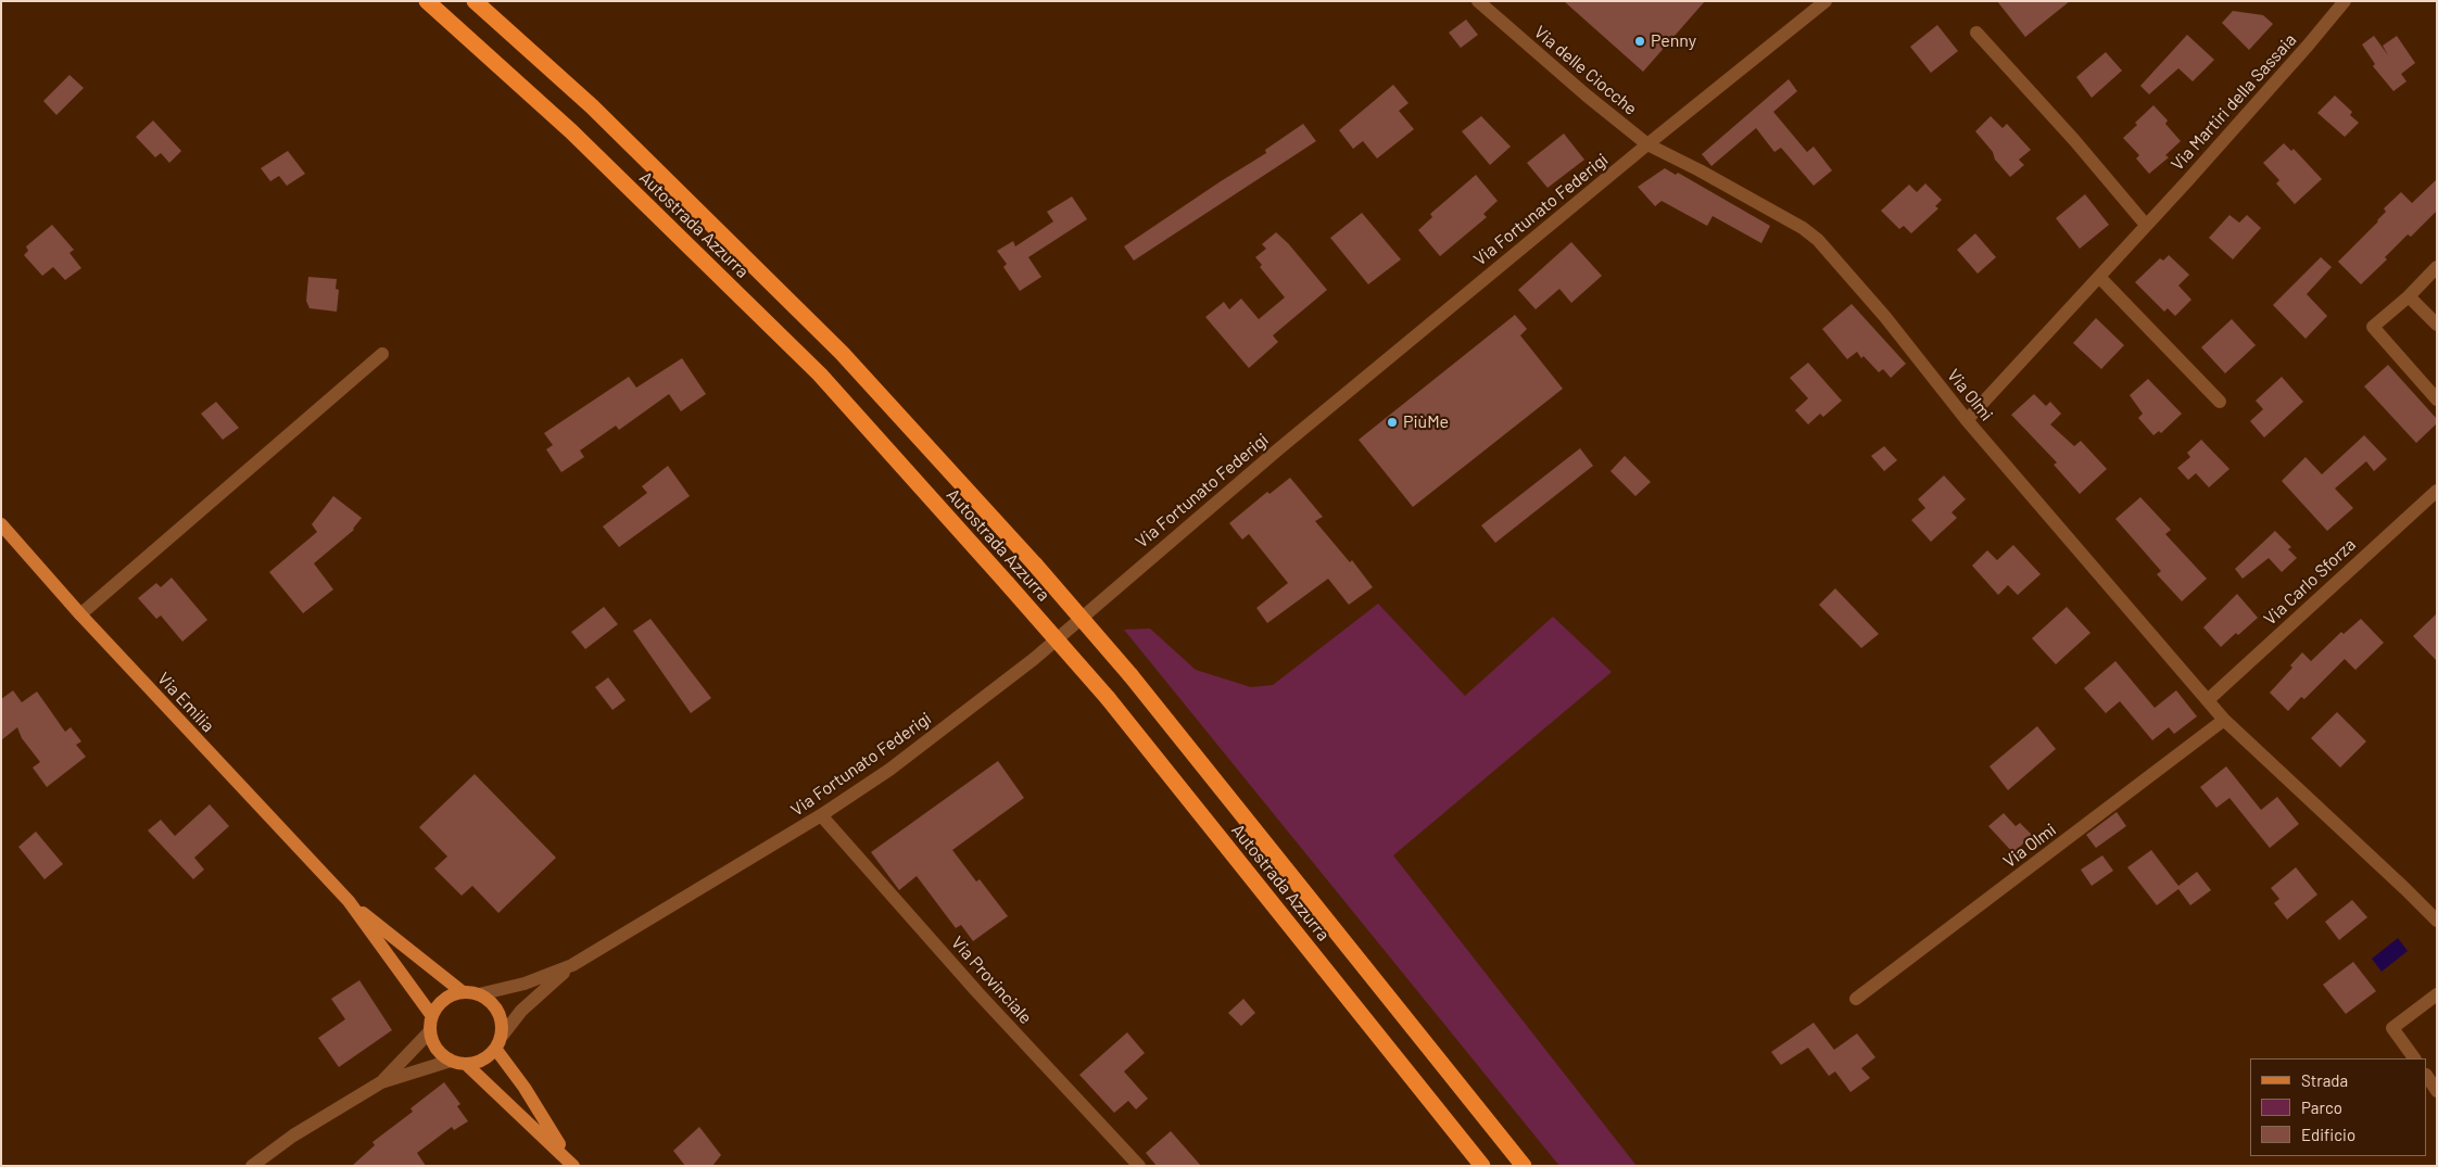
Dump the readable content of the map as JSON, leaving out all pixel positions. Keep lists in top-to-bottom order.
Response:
{
  "streets": {
    "highway": ["Autostrada Azzurra"],
    "main road": ["Via Emilia"],
    "street": [
      "Via delle Ciocche",
      "Via Martiri della Sassaia",
      "Via Fortunato Federigi",
      "Via Olmi",
      "Via Carlo Sforza",
      "Via Provinciale"
    ]
  },
  "crossings": [
    ["Via delle Ciocche", "Via Fortunato Federigi"],
    ["Via delle Ciocche", "Via Olmi"],
    ["Via Martiri della Sassaia", "Via Olmi"],
    ["Via Fortunato Federigi", "Via Olmi"],
    ["Via Fortunato Federigi", "Via Emilia"],
    ["Via Fortunato Federigi", "Via Provinciale"],
    ["Via Olmi", "Via Carlo Sforza"]
  ],
  "places": ["Penny", "PiùMe"],
  "legend": ["Strada", "Parco", "Edificio"]
}
